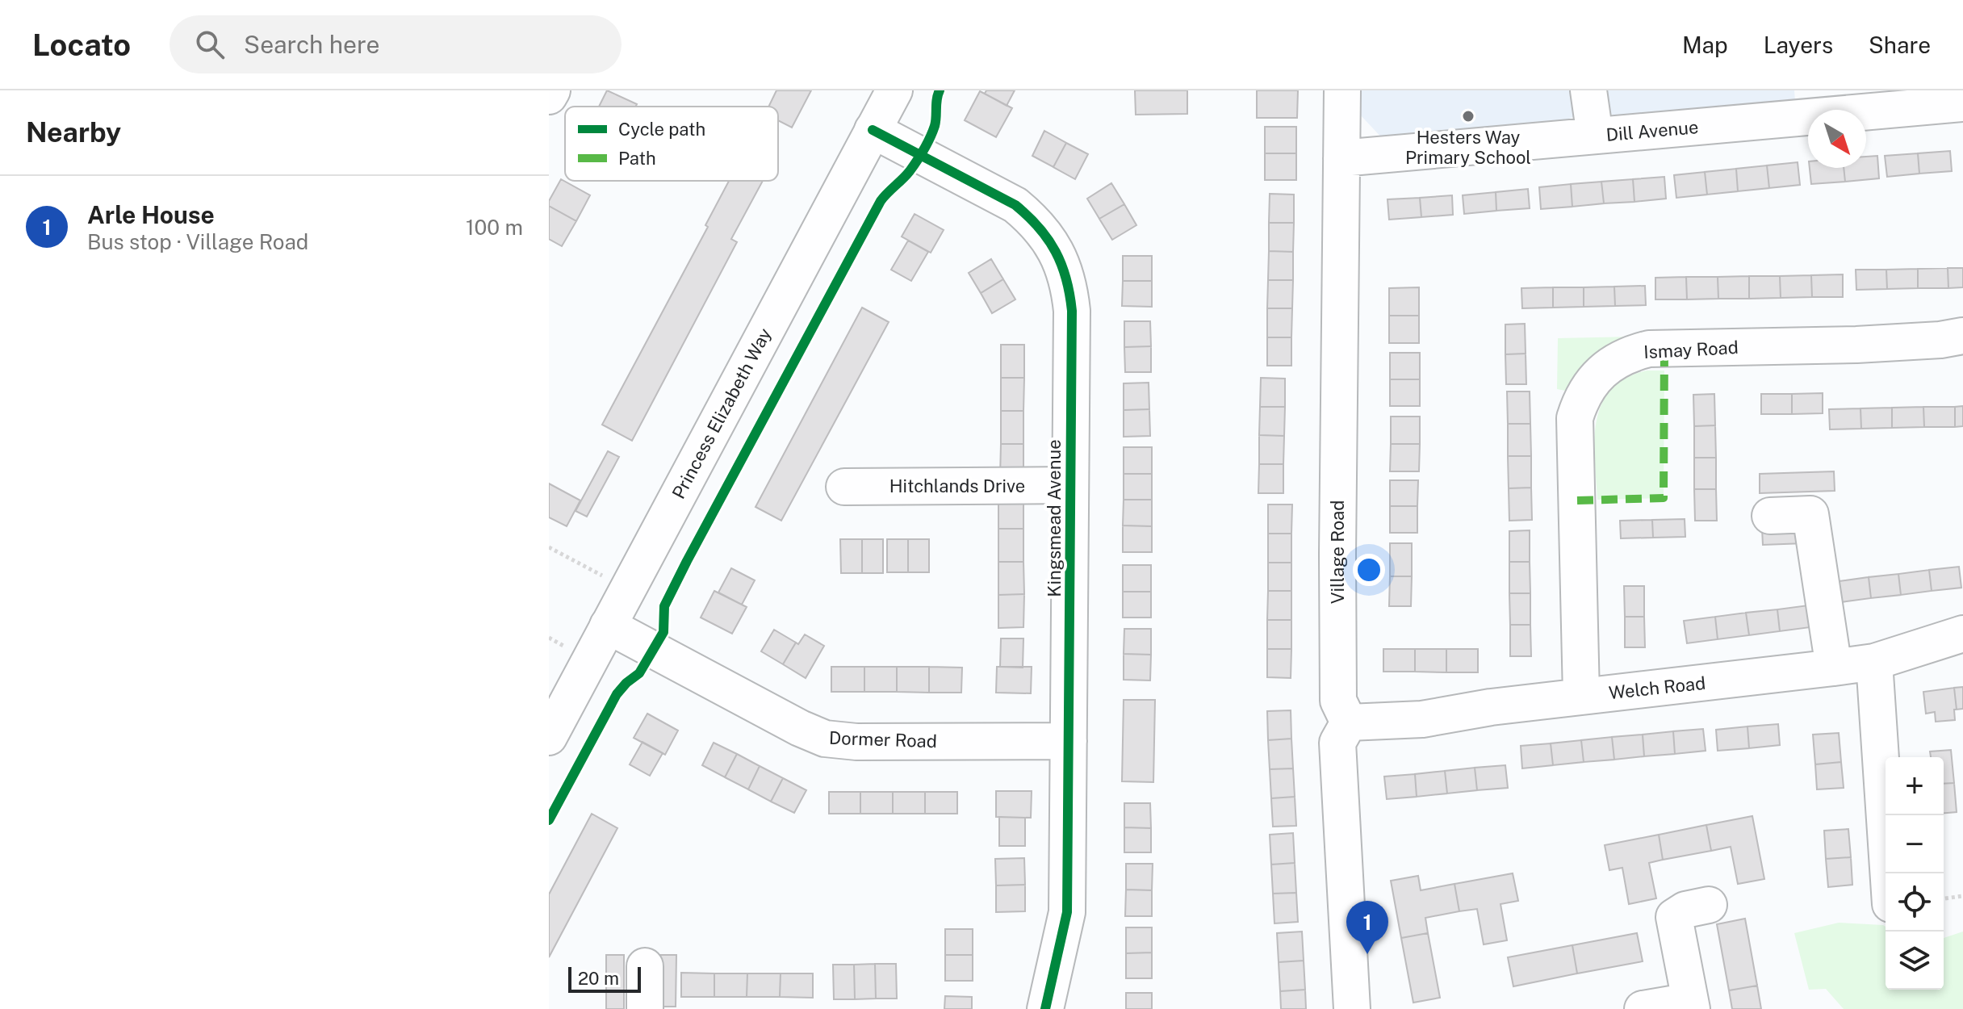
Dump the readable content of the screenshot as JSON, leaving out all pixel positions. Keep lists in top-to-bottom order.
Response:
{
  "streets": {
    "street": [
      "Dill Avenue",
      "Ismay Road",
      "Princess Elizabeth Way",
      "Hitchlands Drive",
      "Kingsmead Avenue",
      "Village Road",
      "Welch Road",
      "Dormer Road"
    ]
  },
  "crossings": [
    ["Dill Avenue", "Village Road"],
    ["Ismay Road", "Welch Road"],
    ["Princess Elizabeth Way", "Kingsmead Avenue"],
    ["Princess Elizabeth Way", "Dormer Road"],
    ["Hitchlands Drive", "Kingsmead Avenue"],
    ["Kingsmead Avenue", "Dormer Road"],
    ["Village Road", "Welch Road"]
  ],
  "places": ["Hesters Way Primary School"],
  "legend": ["Cycle path", "Path"],
  "scale_bar": "20 m",
  "north": "bottom right",
  "page": {
    "header": "Locato",
    "search": "Search here",
    "nav": ["Map", "Layers", "Share"],
    "heading": "Nearby",
    "list": [
      {
        "mark": "1",
        "name": "Arle House",
        "note": "Bus stop · Village Road",
        "value": "100 m"
      }
    ],
    "map_buttons": ["+", "−"],
    "pins": "1",
    "scale": "20 m"
  }
}
